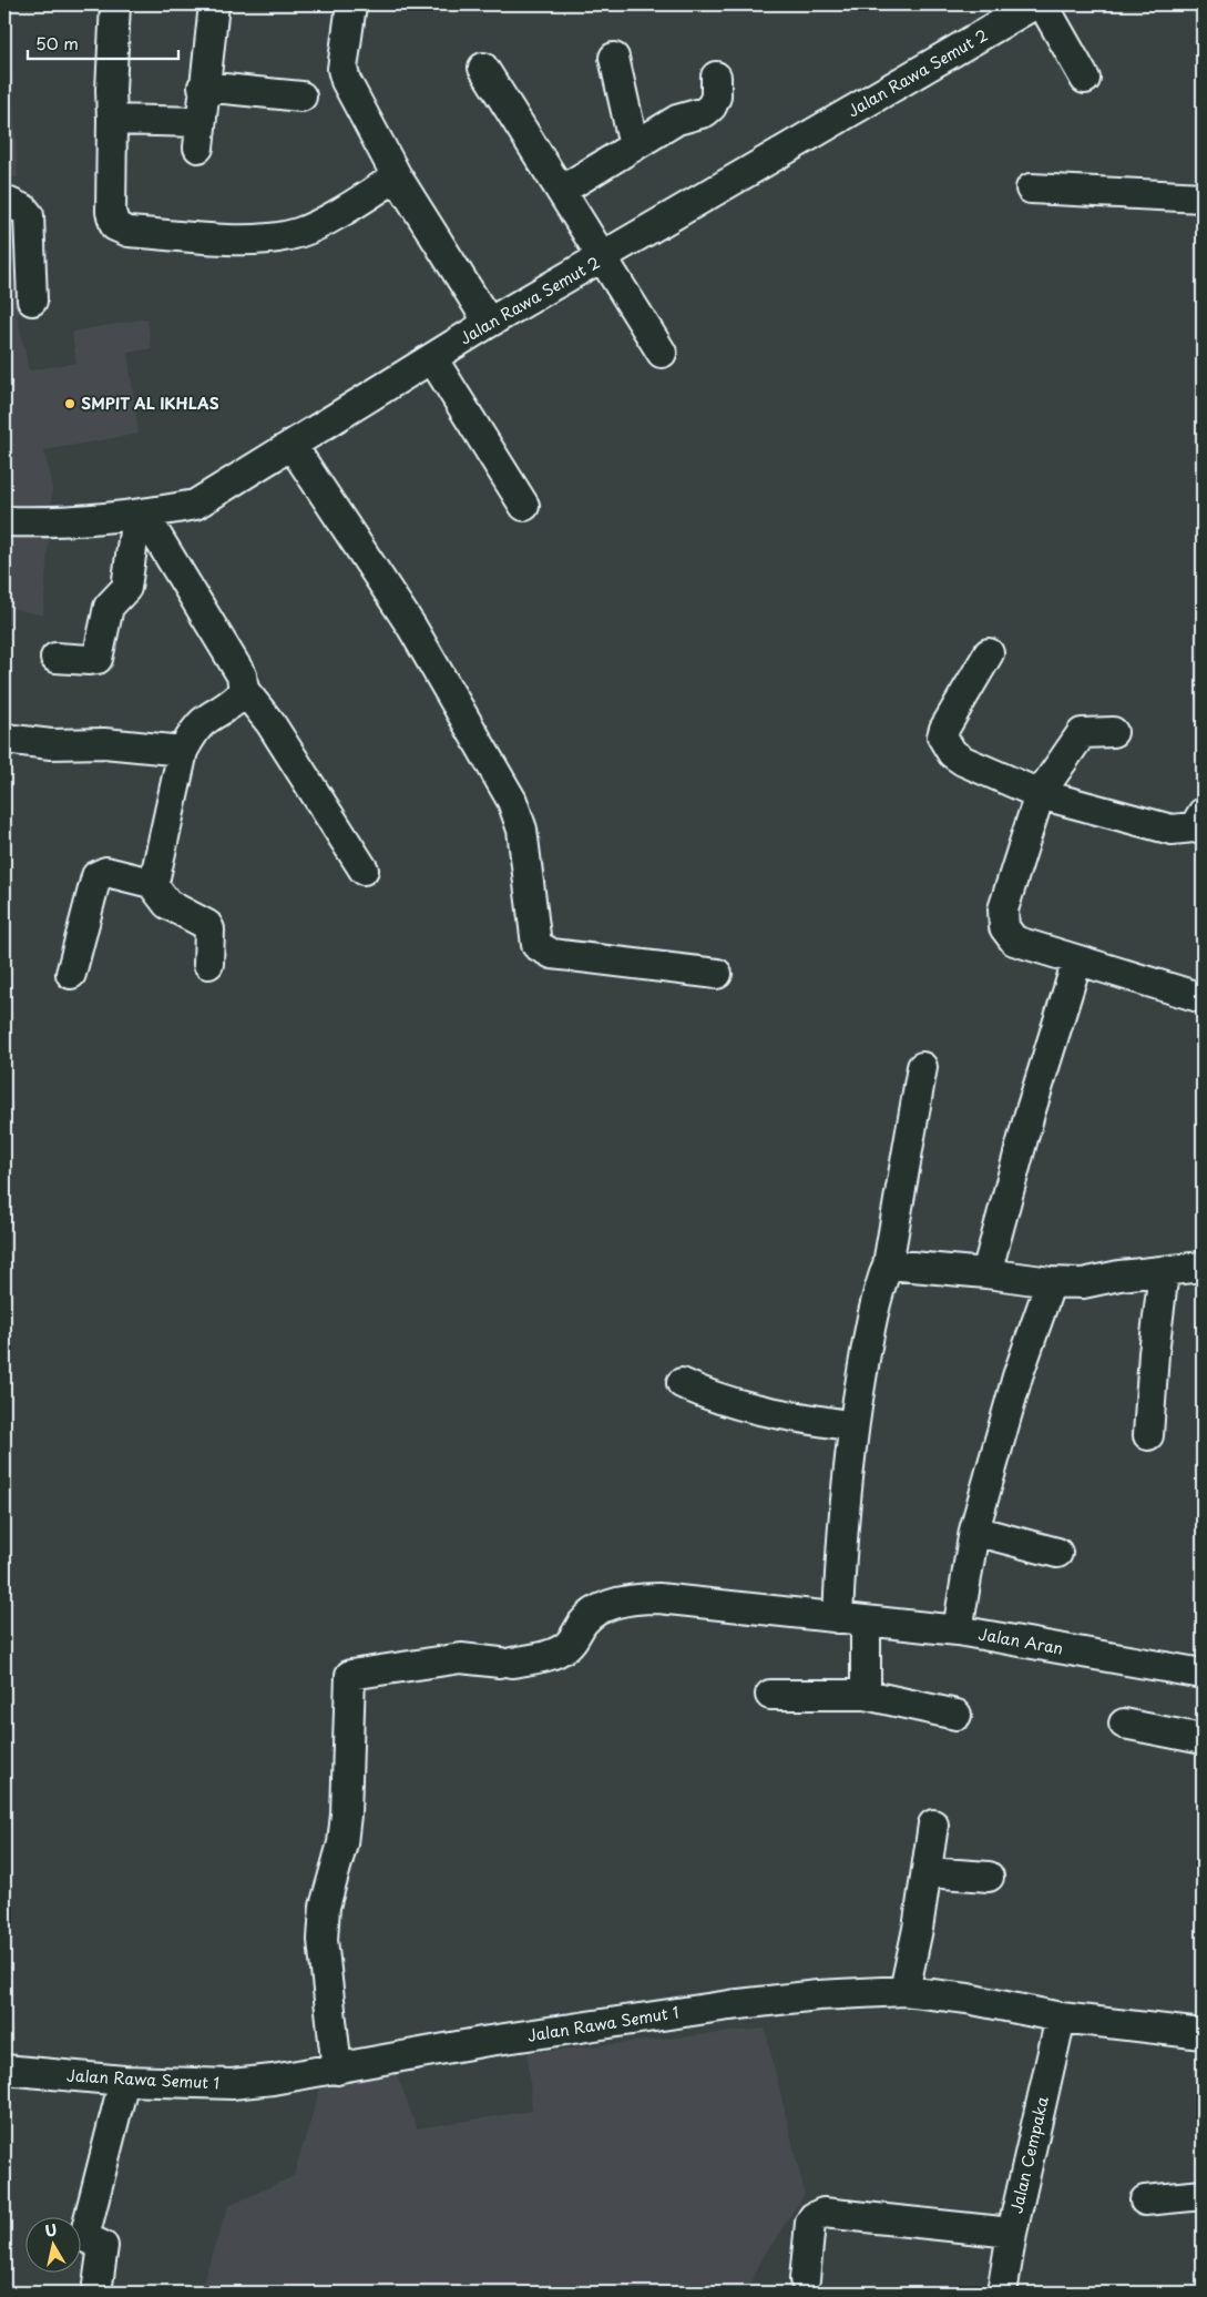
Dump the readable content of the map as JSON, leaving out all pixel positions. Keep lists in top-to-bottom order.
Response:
{
  "streets": {
    "street": [
      "Jalan Rawa Semut 2",
      "Jalan Aran",
      "Jalan Rawa Semut 1",
      "Jalan Cempaka"
    ]
  },
  "crossings": [
    ["Jalan Aran", "Jalan Rawa Semut 1"],
    ["Jalan Rawa Semut 1", "Jalan Cempaka"]
  ],
  "places": ["SMPIT AL IKHLAS"],
  "scale_bar": "50 m",
  "north": "top"
}
